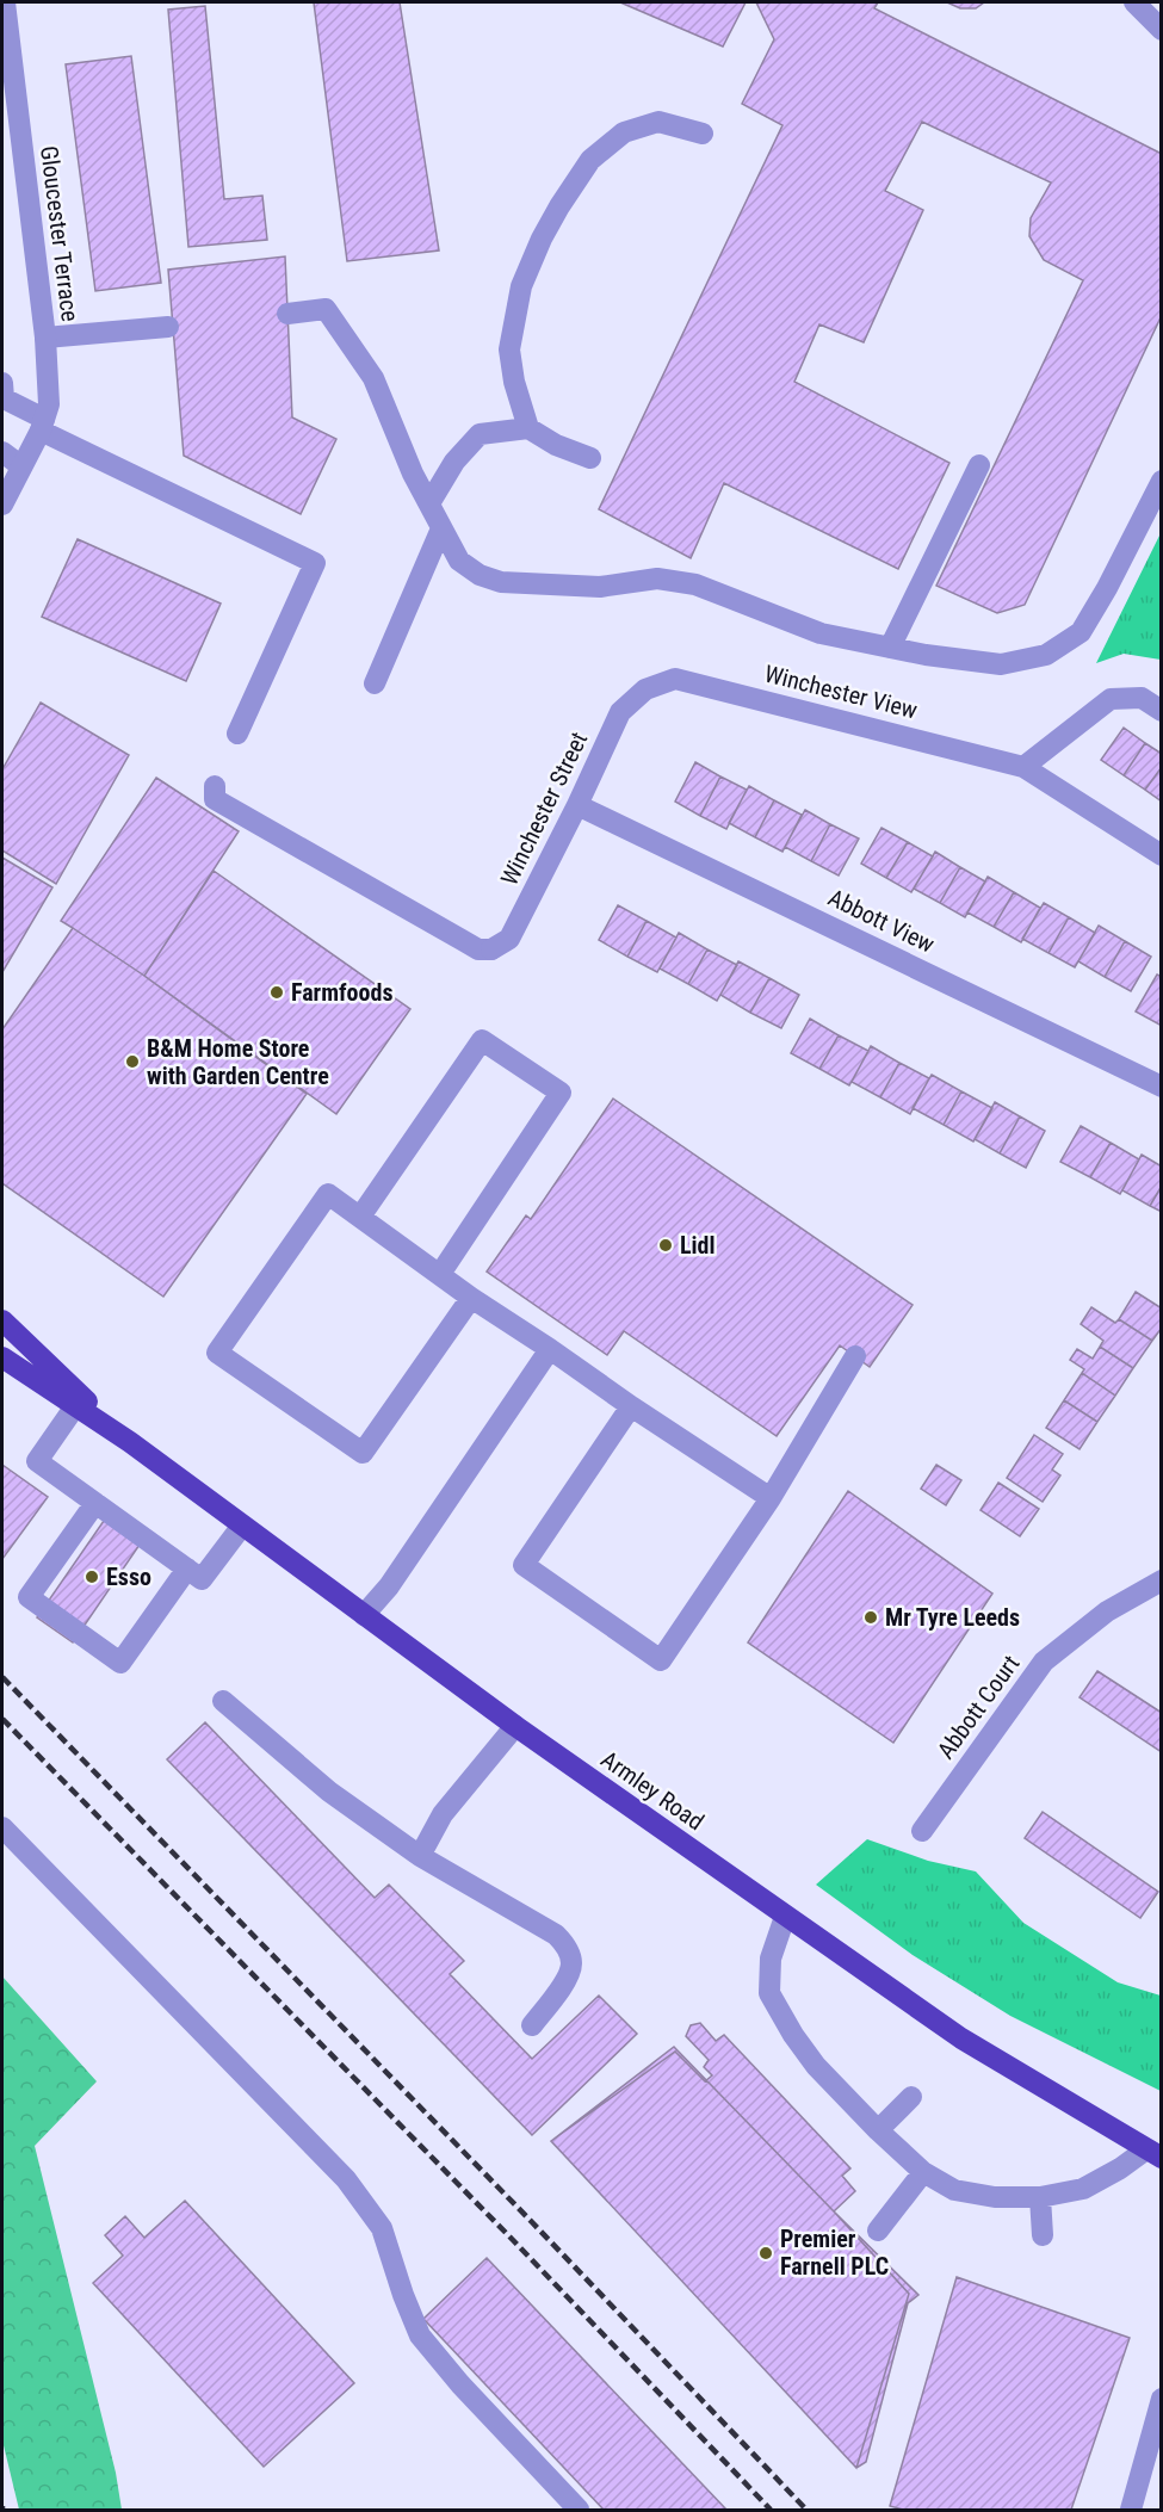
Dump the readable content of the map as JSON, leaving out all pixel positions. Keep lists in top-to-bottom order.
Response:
{
  "streets": {
    "main road": ["Armley Road"],
    "street": [
      "Gloucester Terrace",
      "Winchester View",
      "Winchester Street",
      "Abbott View",
      "Abbott Court"
    ]
  },
  "crossings": [
    ["Winchester View", "Winchester Street"],
    ["Winchester Street", "Abbott View"]
  ],
  "places": [
    "Farmfoods",
    "B&M Home Store with Garden Centre",
    "Lidl",
    "Esso",
    "Mr Tyre Leeds",
    "Premier Farnell PLC"
  ]
}
